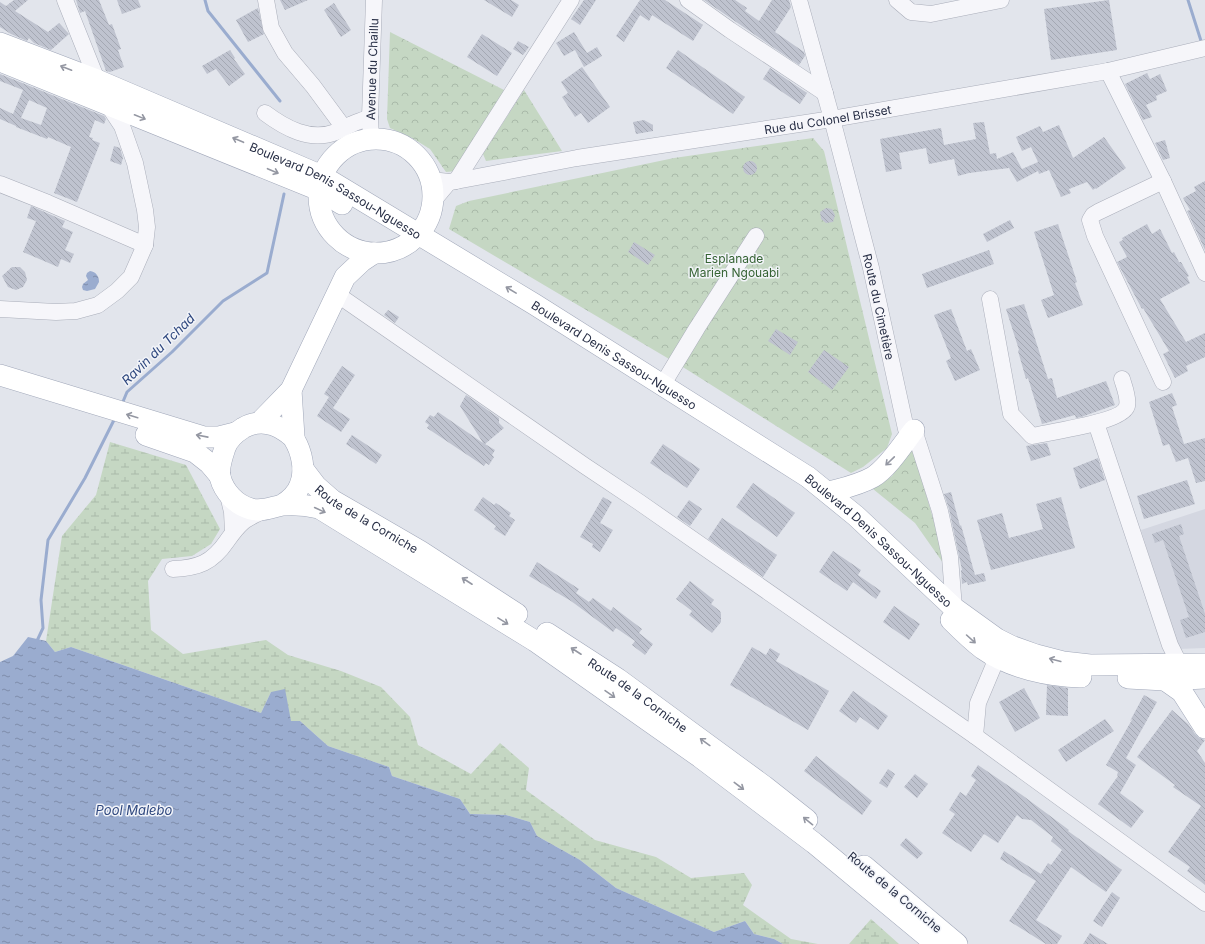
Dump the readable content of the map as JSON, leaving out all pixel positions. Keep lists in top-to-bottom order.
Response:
{
  "streets": {
    "main road": ["Boulevard Denis Sassou-Nguesso", "Route de la Corniche"],
    "street": ["Avenue du Chaillu", "Rue du Colonel Brisset", "Route du Cimetière"]
  },
  "crossings": [
    ["Rue du Colonel Brisset", "Route du Cimetière"],
    ["Boulevard Denis Sassou-Nguesso", "Route du Cimetière"]
  ],
  "water": ["Ravin du Tchad", "Pool Malebo"],
  "parks": ["Esplanade Marien Ngouabi"]
}
